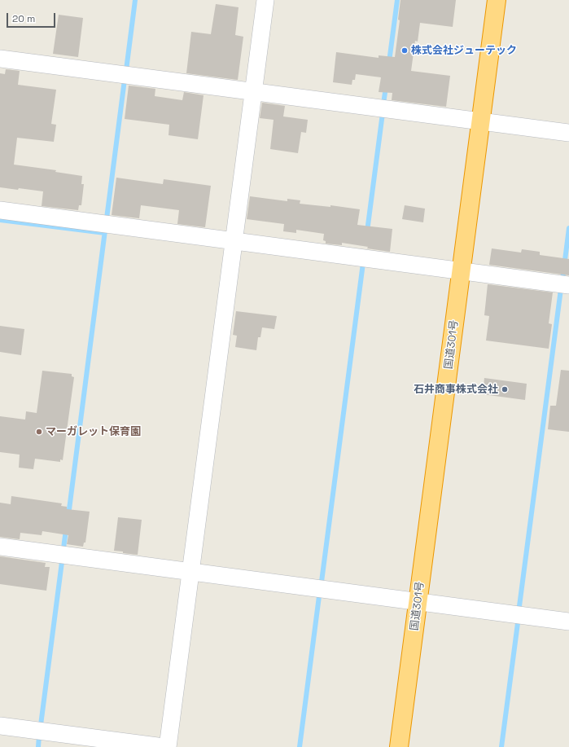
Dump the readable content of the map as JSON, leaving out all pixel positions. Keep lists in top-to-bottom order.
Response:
{
  "streets": {
    "highway": ["国道301号"]
  },
  "places": ["株式会社ジューテック", "石井商事株式会社", "マーガレット保育園"],
  "scale_bar": "20 m"
}
